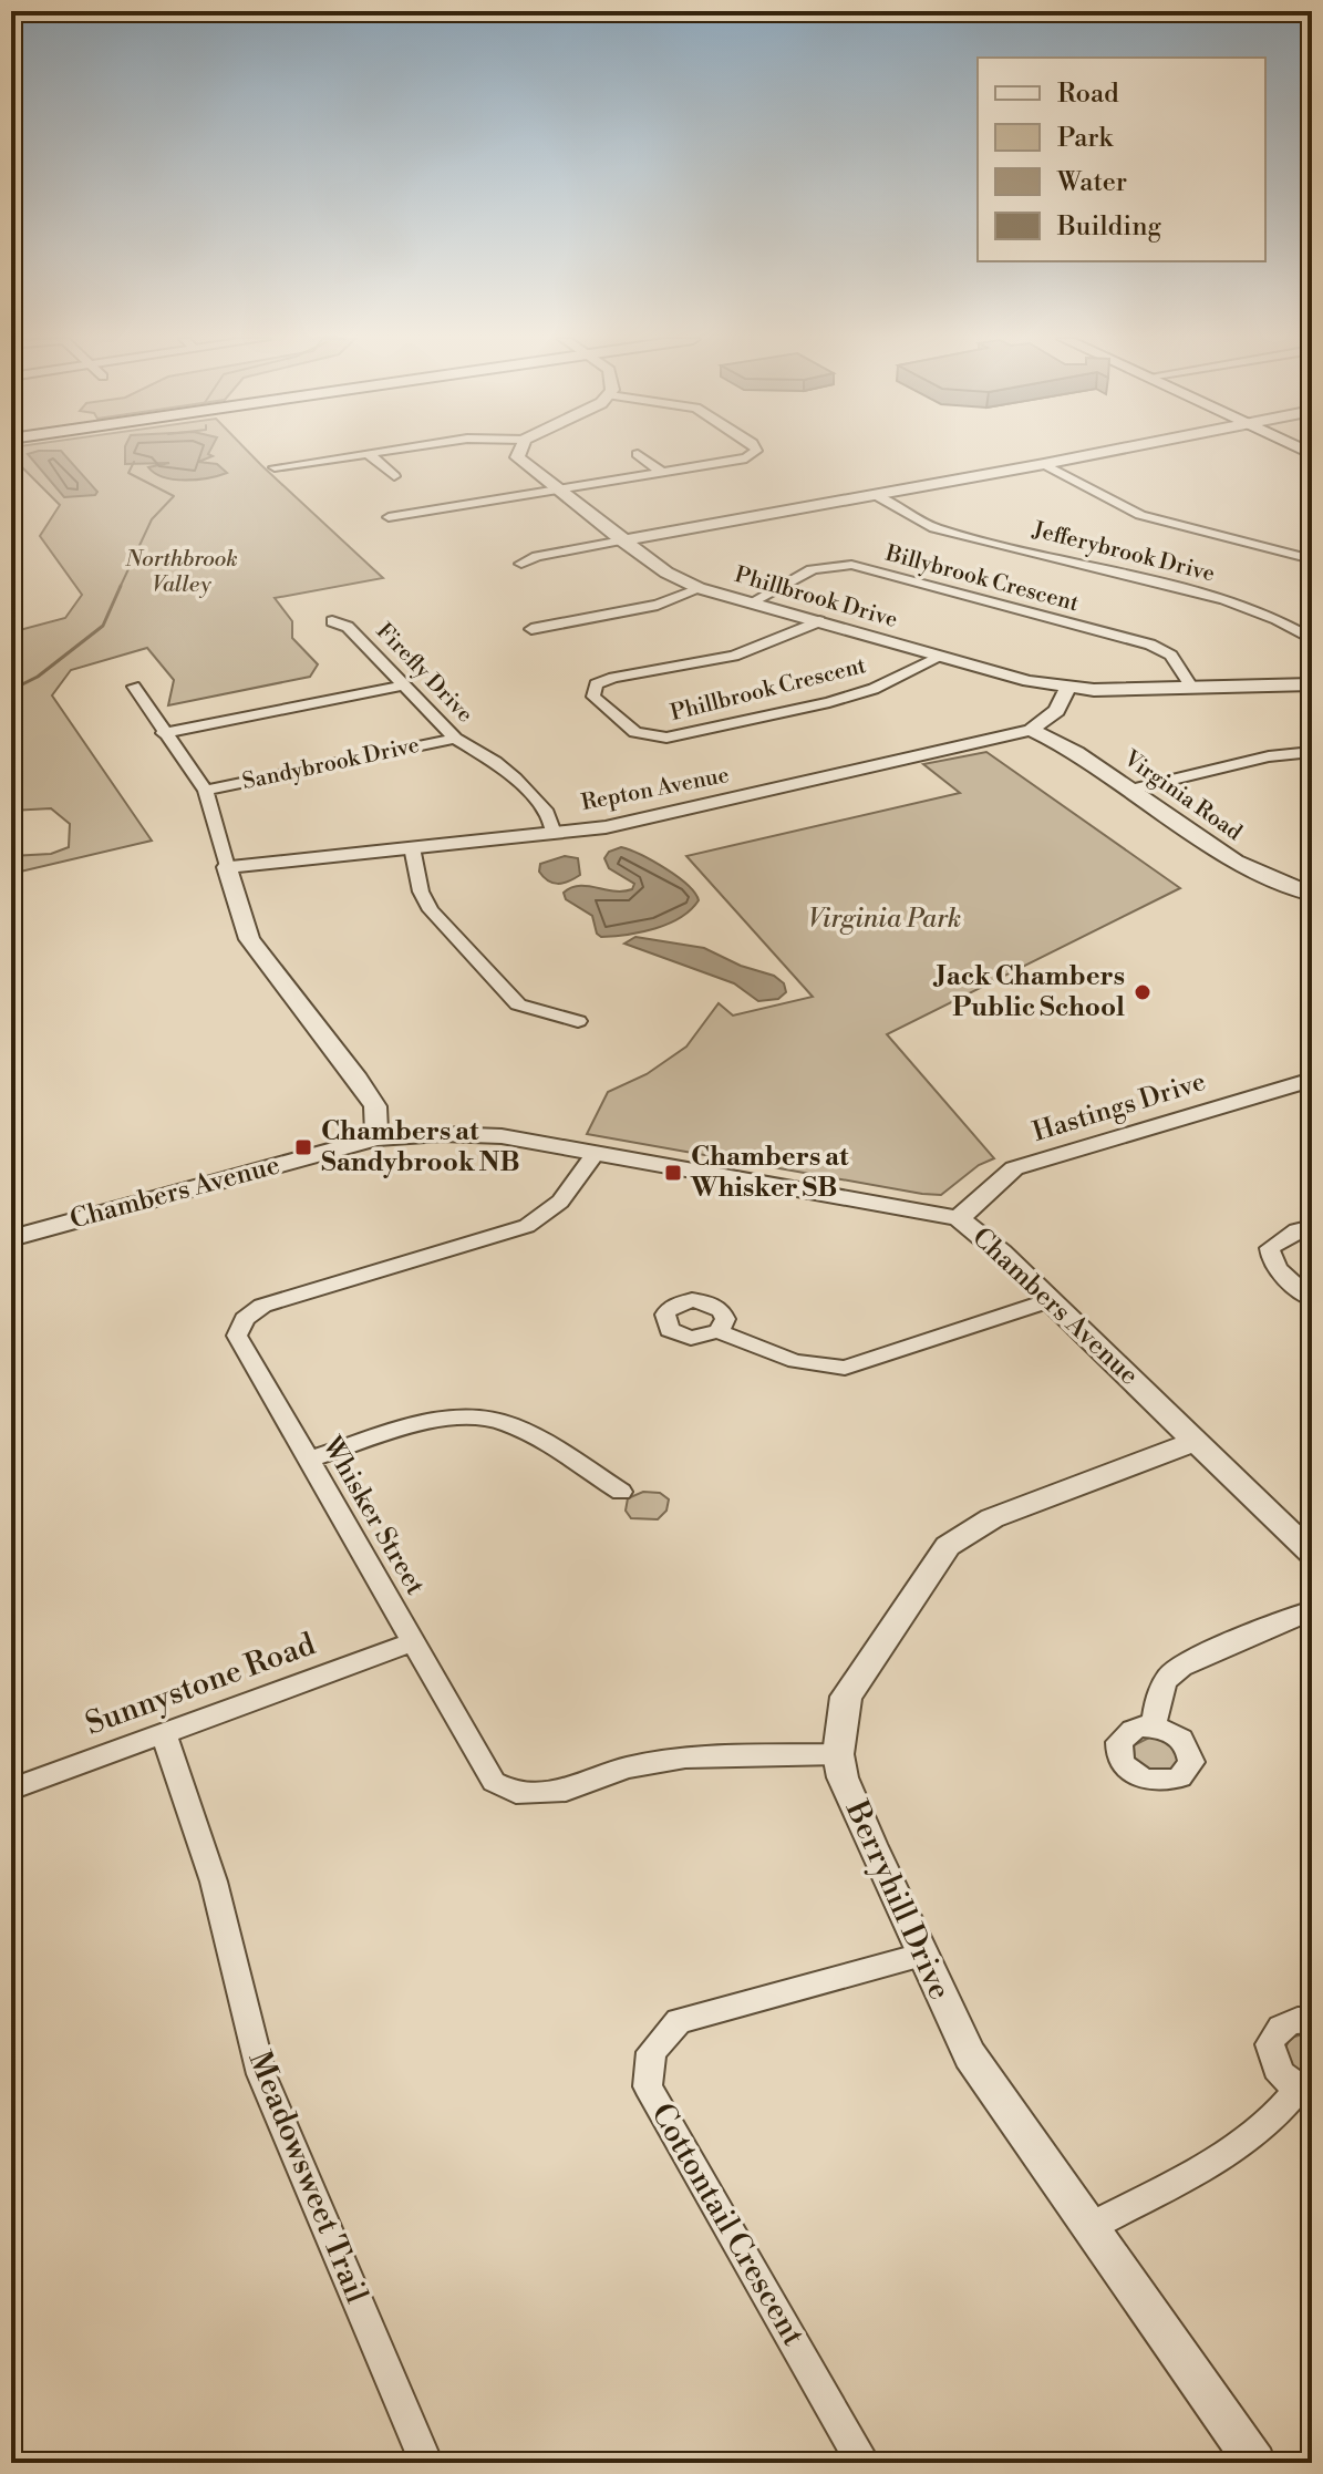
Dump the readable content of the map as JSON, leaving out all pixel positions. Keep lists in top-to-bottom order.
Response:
{
  "streets": {
    "street": [
      "Jefferybrook Drive",
      "Billybrook Crescent",
      "Phillbrook Drive",
      "Firefly Drive",
      "Phillbrook Crescent",
      "Sandybrook Drive",
      "Repton Avenue",
      "Virginia Road",
      "Hastings Drive",
      "Chambers Avenue",
      "Whisker Street",
      "Sunnystone Road",
      "Berryhill Drive",
      "Meadowsweet Trail",
      "Cottontail Crescent"
    ]
  },
  "crossings": [
    ["Billybrook Crescent", "Phillbrook Drive"],
    ["Phillbrook Drive", "Phillbrook Crescent"],
    ["Firefly Drive", "Sandybrook Drive"],
    ["Firefly Drive", "Repton Avenue"],
    ["Sandybrook Drive", "Repton Avenue"],
    ["Sandybrook Drive", "Chambers Avenue"],
    ["Repton Avenue", "Virginia Road"],
    ["Hastings Drive", "Chambers Avenue"],
    ["Chambers Avenue", "Whisker Street"],
    ["Chambers Avenue", "Berryhill Drive"],
    ["Whisker Street", "Sunnystone Road"],
    ["Whisker Street", "Berryhill Drive"],
    ["Sunnystone Road", "Meadowsweet Trail"],
    ["Berryhill Drive", "Cottontail Crescent"]
  ],
  "parks": ["Northbrook Valley", "Virginia Park"],
  "places": {
    "other": ["Jack Chambers Public School"],
    "transit": ["Chambers at Sandybrook NB", "Chambers at Whisker SB"]
  },
  "legend": [
    "Road",
    "Park",
    "Water",
    "Building"
  ]
}
